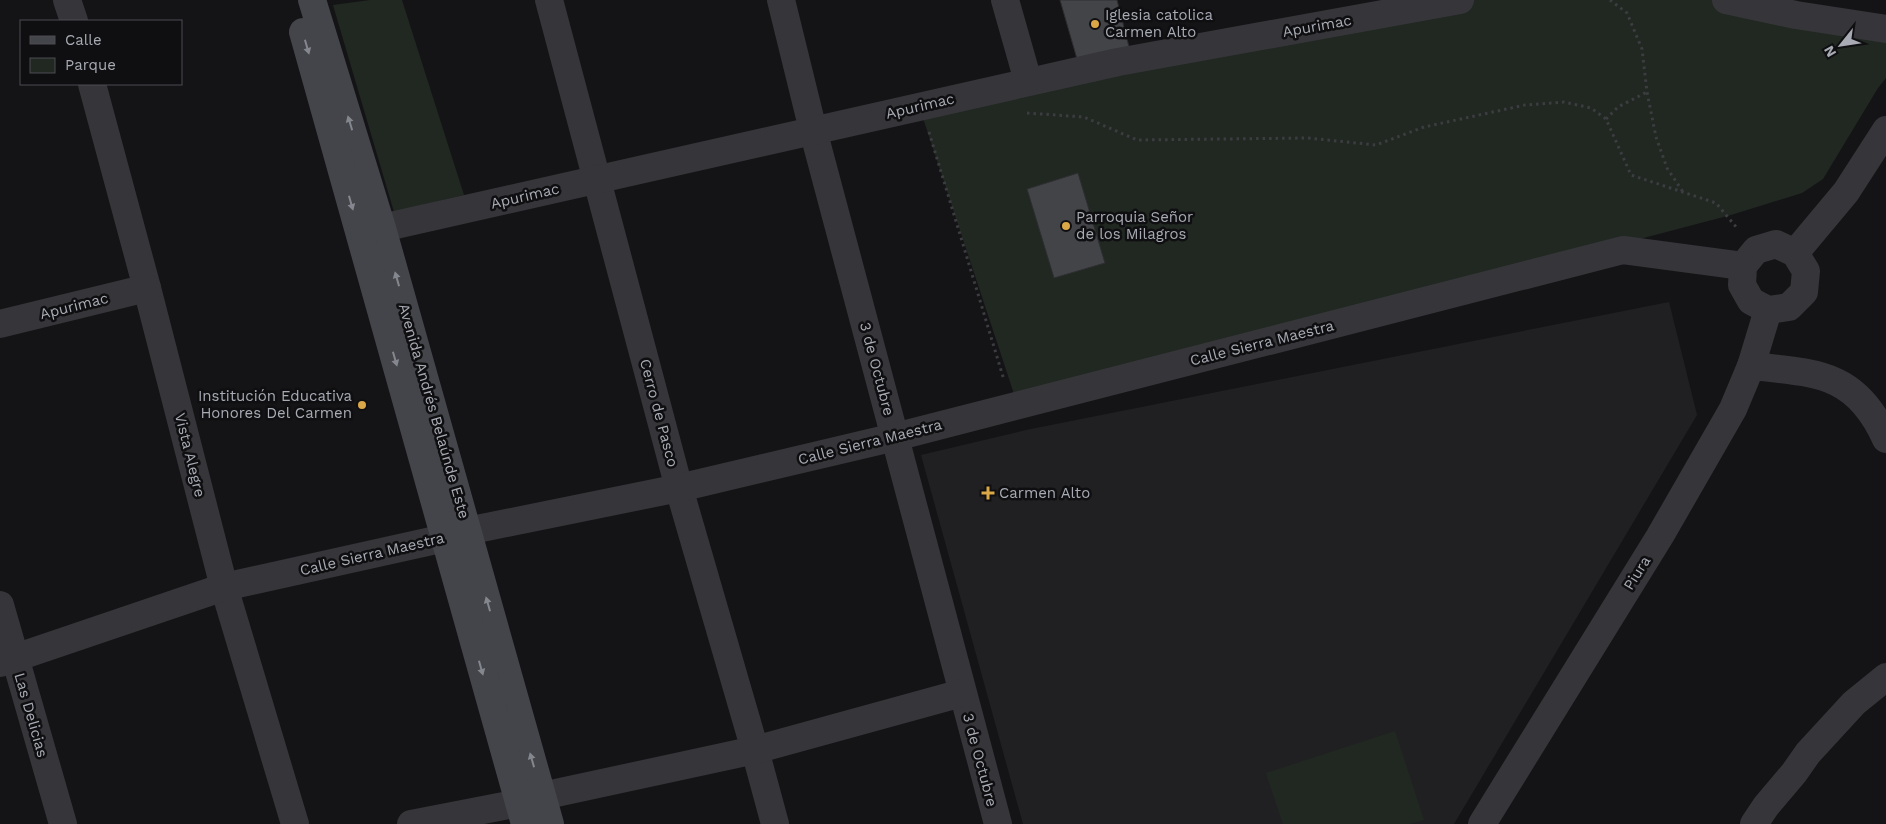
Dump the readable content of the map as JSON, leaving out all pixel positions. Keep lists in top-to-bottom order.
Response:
{
  "streets": {
    "street": [
      "Apurimac",
      "Calle Sierra Maestra",
      "3 de Octubre",
      "Avenida Andrés Belaúnde Este",
      "Cerro de Pasco",
      "Vista Alegre",
      "Piura",
      "Las Delicias"
    ]
  },
  "crossings": [
    ["Apurimac", "3 de Octubre"],
    ["Apurimac", "Avenida Andrés Belaúnde Este"],
    ["Apurimac", "Cerro de Pasco"],
    ["Apurimac", "Vista Alegre"],
    ["Calle Sierra Maestra", "3 de Octubre"],
    ["Calle Sierra Maestra", "Avenida Andrés Belaúnde Este"],
    ["Calle Sierra Maestra", "Cerro de Pasco"],
    ["Calle Sierra Maestra", "Vista Alegre"],
    ["Calle Sierra Maestra", "Piura"],
    ["Calle Sierra Maestra", "Las Delicias"]
  ],
  "places": {
    "other": ["Iglesia catolica Carmen Alto", "Parroquia Señor de los Milagros", "Institución Educativa Honores Del Carmen"],
    "health": ["Carmen Alto"]
  },
  "legend": ["Calle", "Parque"],
  "north": "bottom left"
}
